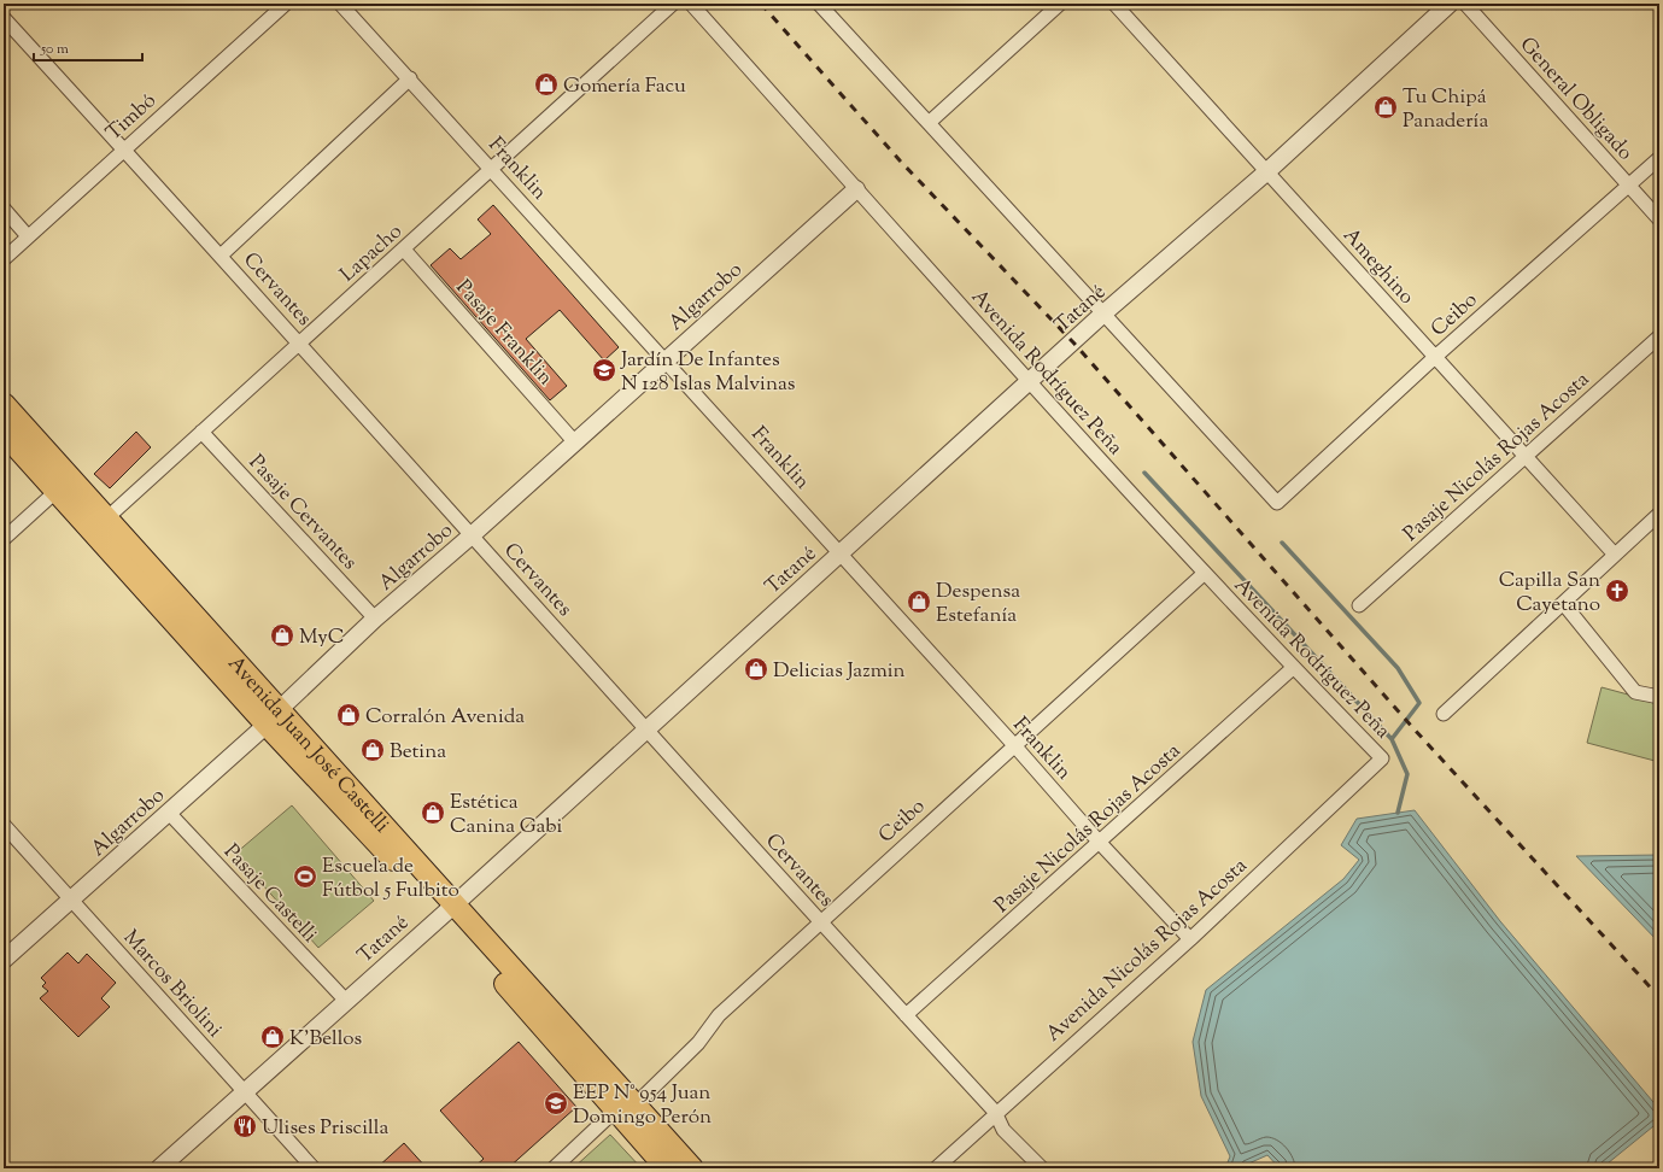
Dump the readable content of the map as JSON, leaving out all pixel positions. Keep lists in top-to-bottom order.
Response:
{
  "streets": {
    "main road": ["Avenida Juan José Castelli"],
    "street": [
      "General Obligado",
      "Timbó",
      "Franklin",
      "Lapacho",
      "Ameghino",
      "Cervantes",
      "Algarrobo",
      "Tatané",
      "Ceibo",
      "Pasaje Franklin",
      "Avenida Rodríguez Peña",
      "Pasaje Nicolás Rojas Acosta",
      "Pasaje Cervantes",
      "Pasaje Castelli",
      "Avenida Nicolás Rojas Acosta",
      "Marcos Briolini"
    ]
  },
  "crossings": [
    ["General Obligado", "Ceibo"],
    ["Timbó", "Cervantes"],
    ["Franklin", "Lapacho"],
    ["Franklin", "Algarrobo"],
    ["Franklin", "Tatané"],
    ["Franklin", "Ceibo"],
    ["Franklin", "Pasaje Nicolás Rojas Acosta"],
    ["Franklin", "Avenida Nicolás Rojas Acosta"],
    ["Lapacho", "Cervantes"],
    ["Lapacho", "Pasaje Franklin"],
    ["Lapacho", "Pasaje Cervantes"],
    ["Lapacho", "Avenida Juan José Castelli"],
    ["Ameghino", "Tatané"],
    ["Ameghino", "Ceibo"],
    ["Ameghino", "Pasaje Nicolás Rojas Acosta"],
    ["Cervantes", "Algarrobo"],
    ["Cervantes", "Tatané"],
    ["Cervantes", "Ceibo"],
    ["Cervantes", "Pasaje Nicolás Rojas Acosta"],
    ["Cervantes", "Avenida Nicolás Rojas Acosta"],
    ["Algarrobo", "Pasaje Franklin"],
    ["Algarrobo", "Avenida Rodríguez Peña"],
    ["Algarrobo", "Pasaje Cervantes"],
    ["Algarrobo", "Avenida Juan José Castelli"],
    ["Algarrobo", "Pasaje Castelli"],
    ["Algarrobo", "Marcos Briolini"],
    ["Tatané", "Ceibo"],
    ["Tatané", "Avenida Rodríguez Peña"],
    ["Tatané", "Avenida Juan José Castelli"],
    ["Tatané", "Pasaje Castelli"],
    ["Tatané", "Marcos Briolini"],
    ["Ceibo", "Avenida Rodríguez Peña"],
    ["Ceibo", "Avenida Juan José Castelli"],
    ["Avenida Rodríguez Peña", "Pasaje Nicolás Rojas Acosta"],
    ["Avenida Rodríguez Peña", "Avenida Nicolás Rojas Acosta"]
  ],
  "places": {
    "shop": [
      "Gomería Facu",
      "Tu Chipá Panadería",
      "Despensa Estefanía",
      "MyC",
      "Delicias Jazmin",
      "Corralón Avenida",
      "Betina",
      "Estética Canina Gabi",
      "K'Bellos"
    ],
    "school or university": ["Jardín De Infantes N 128 Islas Malvinas", "EEP N° 954 Juan Domingo Perón"],
    "church": ["Capilla San Cayetano"],
    "sports": ["Escuela de Fútbol 5 Fulbito"],
    "restaurant": ["Ulises Priscilla"]
  },
  "scale_bar": "50 m"
}
